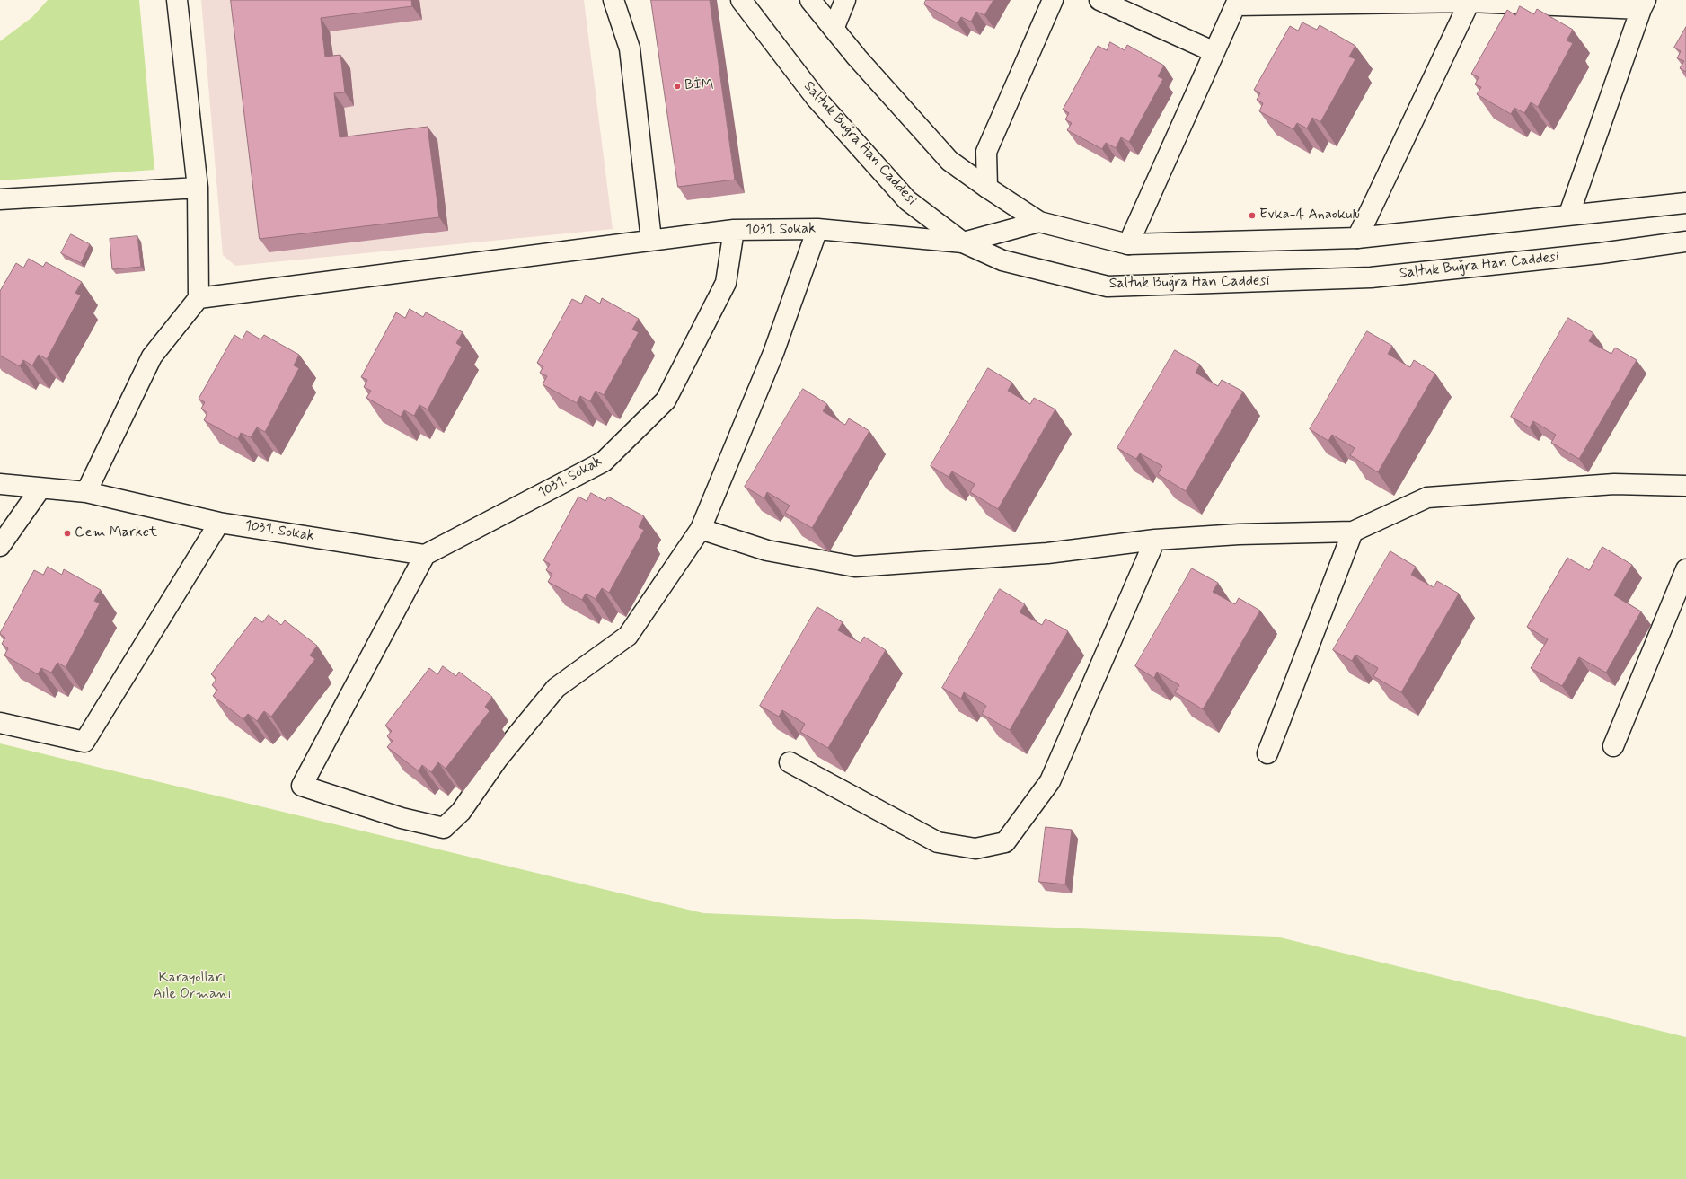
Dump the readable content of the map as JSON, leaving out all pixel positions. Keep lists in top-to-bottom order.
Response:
{
  "streets": {
    "street": ["Saltuk Buğra Han Caddesi", "1031. Sokak"]
  },
  "crossings": [
    ["Saltuk Buğra Han Caddesi", "1031. Sokak"]
  ],
  "parks": ["Karayolları Aile Ormanı"],
  "places": ["BİM", "Evka-4 Anaokulu", "Cem Market"]
}
